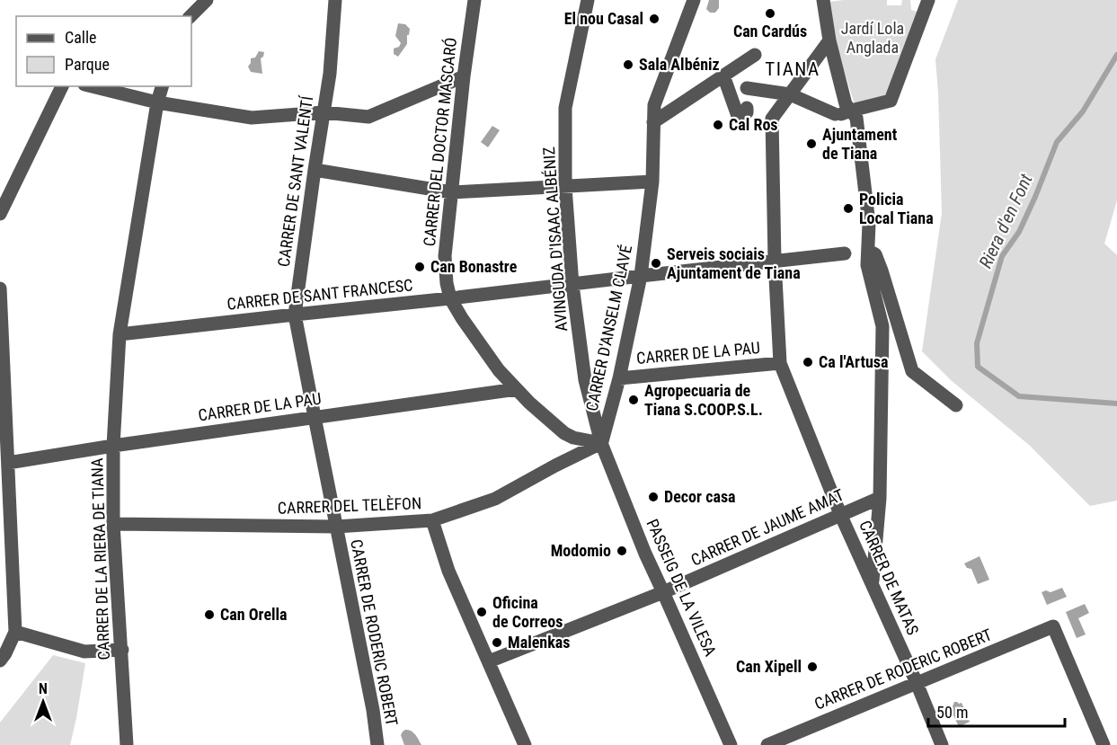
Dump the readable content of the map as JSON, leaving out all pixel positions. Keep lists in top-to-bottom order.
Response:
{
  "streets": {
    "street": [
      "CARRER DEL DOCTOR MASCARÓ",
      "CARRER DE SANT VALENTÍ",
      "AVINGUDA D'ISAAC ALBÉNIZ",
      "CARRER DE SANT FRANCESC",
      "CARRER D'ANSELM CLAVÉ",
      "CARRER DE LA PAU",
      "CARRER DEL TELÈFON",
      "CARRER DE JAUME AMAT",
      "CARRER DE LA RIERA DE TIANA",
      "CARRER DE MATAS",
      "PASSEIG DE LA VILESA",
      "CARRER DE RODERIC ROBERT"
    ]
  },
  "crossings": [
    ["CARRER DEL DOCTOR MASCARÓ", "AVINGUDA D'ISAAC ALBÉNIZ"],
    ["CARRER DEL DOCTOR MASCARÓ", "CARRER DE SANT FRANCESC"],
    ["CARRER DEL DOCTOR MASCARÓ", "CARRER D'ANSELM CLAVÉ"],
    ["CARRER DEL DOCTOR MASCARÓ", "CARRER DE LA PAU"],
    ["CARRER DEL DOCTOR MASCARÓ", "CARRER DEL TELÈFON"],
    ["CARRER DEL DOCTOR MASCARÓ", "PASSEIG DE LA VILESA"],
    ["CARRER DE SANT VALENTÍ", "CARRER DE SANT FRANCESC"],
    ["CARRER DE SANT VALENTÍ", "CARRER DE LA PAU"],
    ["CARRER DE SANT VALENTÍ", "CARRER DEL TELÈFON"],
    ["CARRER DE SANT VALENTÍ", "CARRER DE RODERIC ROBERT"],
    ["AVINGUDA D'ISAAC ALBÉNIZ", "CARRER DE SANT FRANCESC"],
    ["AVINGUDA D'ISAAC ALBÉNIZ", "CARRER D'ANSELM CLAVÉ"],
    ["AVINGUDA D'ISAAC ALBÉNIZ", "CARRER DEL TELÈFON"],
    ["AVINGUDA D'ISAAC ALBÉNIZ", "PASSEIG DE LA VILESA"],
    ["CARRER DE SANT FRANCESC", "CARRER D'ANSELM CLAVÉ"],
    ["CARRER DE SANT FRANCESC", "CARRER DE LA RIERA DE TIANA"],
    ["CARRER DE SANT FRANCESC", "CARRER DE MATAS"],
    ["CARRER D'ANSELM CLAVÉ", "CARRER DE LA PAU"],
    ["CARRER D'ANSELM CLAVÉ", "CARRER DEL TELÈFON"],
    ["CARRER D'ANSELM CLAVÉ", "PASSEIG DE LA VILESA"],
    ["CARRER DE LA PAU", "CARRER DE LA RIERA DE TIANA"],
    ["CARRER DE LA PAU", "CARRER DE MATAS"],
    ["CARRER DEL TELÈFON", "CARRER DE LA RIERA DE TIANA"],
    ["CARRER DEL TELÈFON", "PASSEIG DE LA VILESA"],
    ["CARRER DEL TELÈFON", "CARRER DE RODERIC ROBERT"],
    ["CARRER DE JAUME AMAT", "CARRER DE MATAS"],
    ["CARRER DE JAUME AMAT", "PASSEIG DE LA VILESA"],
    ["CARRER DE MATAS", "CARRER DE RODERIC ROBERT"]
  ],
  "districts": ["TIANA"],
  "water": ["Riera d'en Font"],
  "parks": ["Jardí Lola Anglada"],
  "places": [
    "Can Cardús",
    "El nou Casal",
    "Sala Albéniz",
    "Cal Ros",
    "Ajuntament de Tiana",
    "Policia Local Tiana",
    "Serveis sociais Ajuntament de Tiana",
    "Can Bonastre",
    "Ca l'Artusa",
    "Agropecuaria de Tiana S.COOP.S.L.",
    "Decor casa",
    "Modomio",
    "Oficina de Correos",
    "Can Orella",
    "Malenkas",
    "Can Xipell"
  ],
  "legend": ["Calle", "Parque"],
  "scale_bar": "50 m",
  "north": "top"
}
